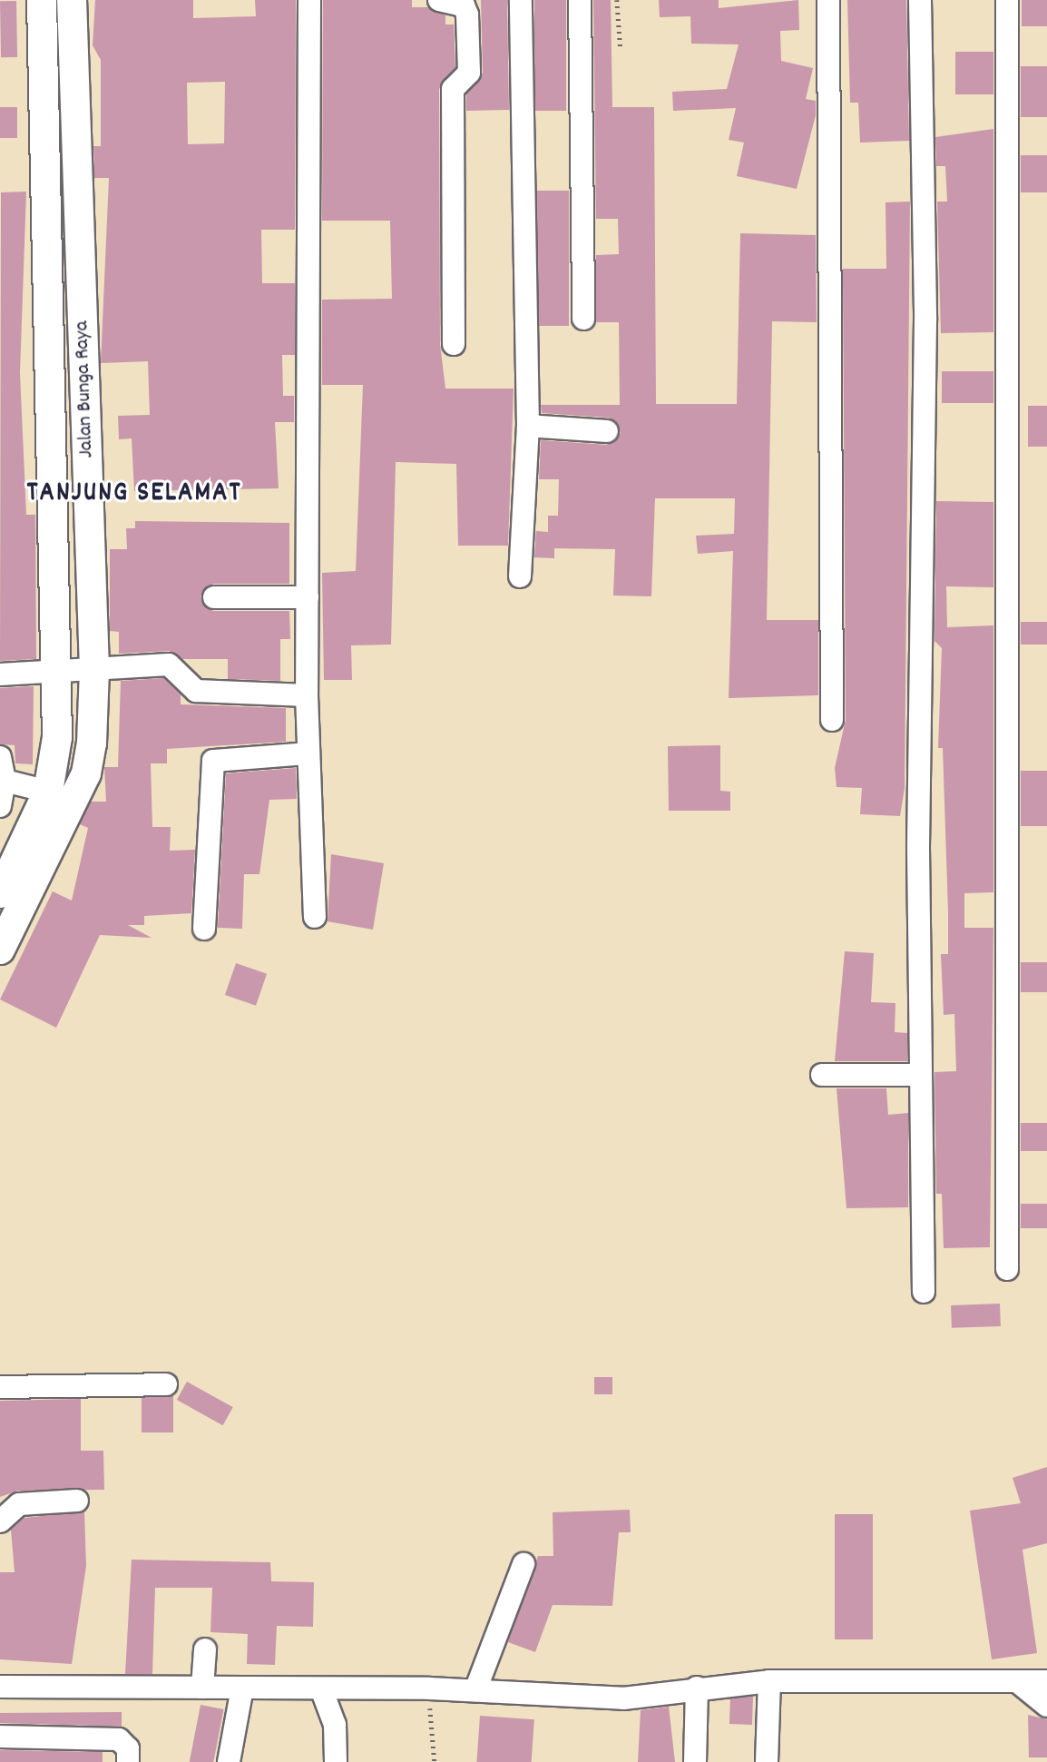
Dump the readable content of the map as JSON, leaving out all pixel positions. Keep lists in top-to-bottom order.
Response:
{
  "streets": {
    "main road": ["Jalan Bunga Raya"]
  },
  "districts": ["TANJUNG SELAMAT"]
}
